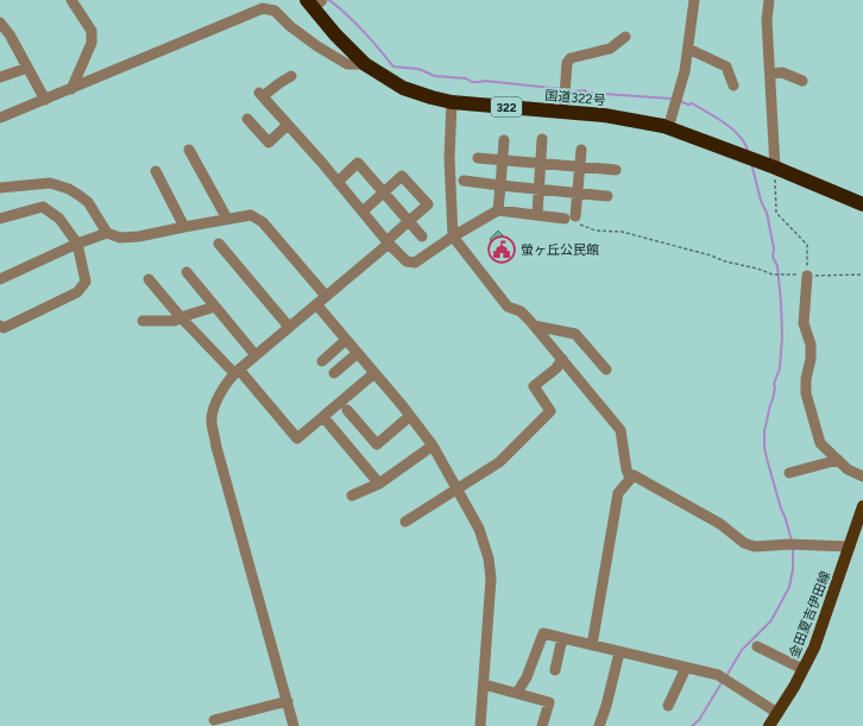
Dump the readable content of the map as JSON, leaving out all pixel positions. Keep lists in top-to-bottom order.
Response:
{
  "streets": {
    "highway": ["国道322号", "322"],
    "main road": ["金田夏吉伊田線"]
  },
  "places": {
    "public building": ["螢ヶ丘公民館"]
  }
}
